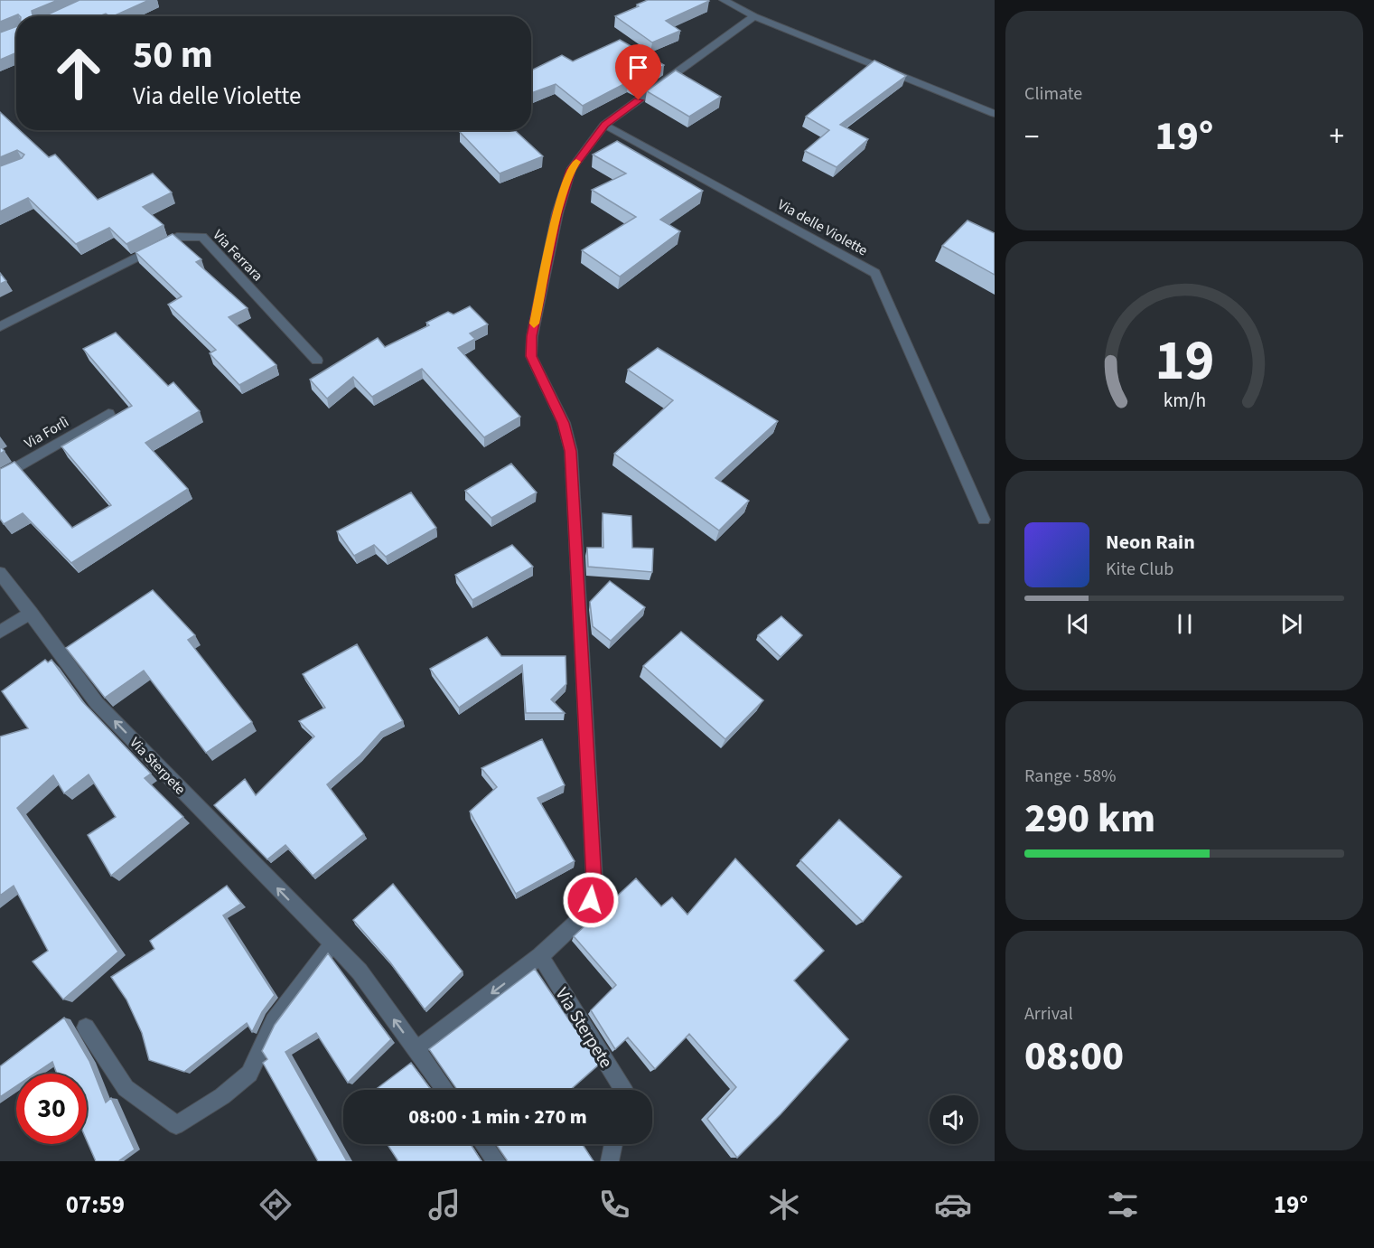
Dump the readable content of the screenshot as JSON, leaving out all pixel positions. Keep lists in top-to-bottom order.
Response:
{
  "streets": {
    "street": [
      "Via delle Violette",
      "Via Ferrara",
      "Via Forlì",
      "Via Sterpete"
    ]
  },
  "one_way": ["Via Sterpete"],
  "page": {
    "tile": [
      "Climate",
      ["Range · 58%", "290 km"],
      ["Arrival", "08:00"]
    ],
    "turn": ["50 m", "Via delle Violette"],
    "heat": ["−", "19°", "+"],
    "song": ["Neon Rain", "Kite Club"],
    "limit": "30",
    "trip": "08:00 · 1 min · 270 m",
    "tabs": ["07:59", "19°"],
    "gauge": ["19", "km/h"]
  }
}
